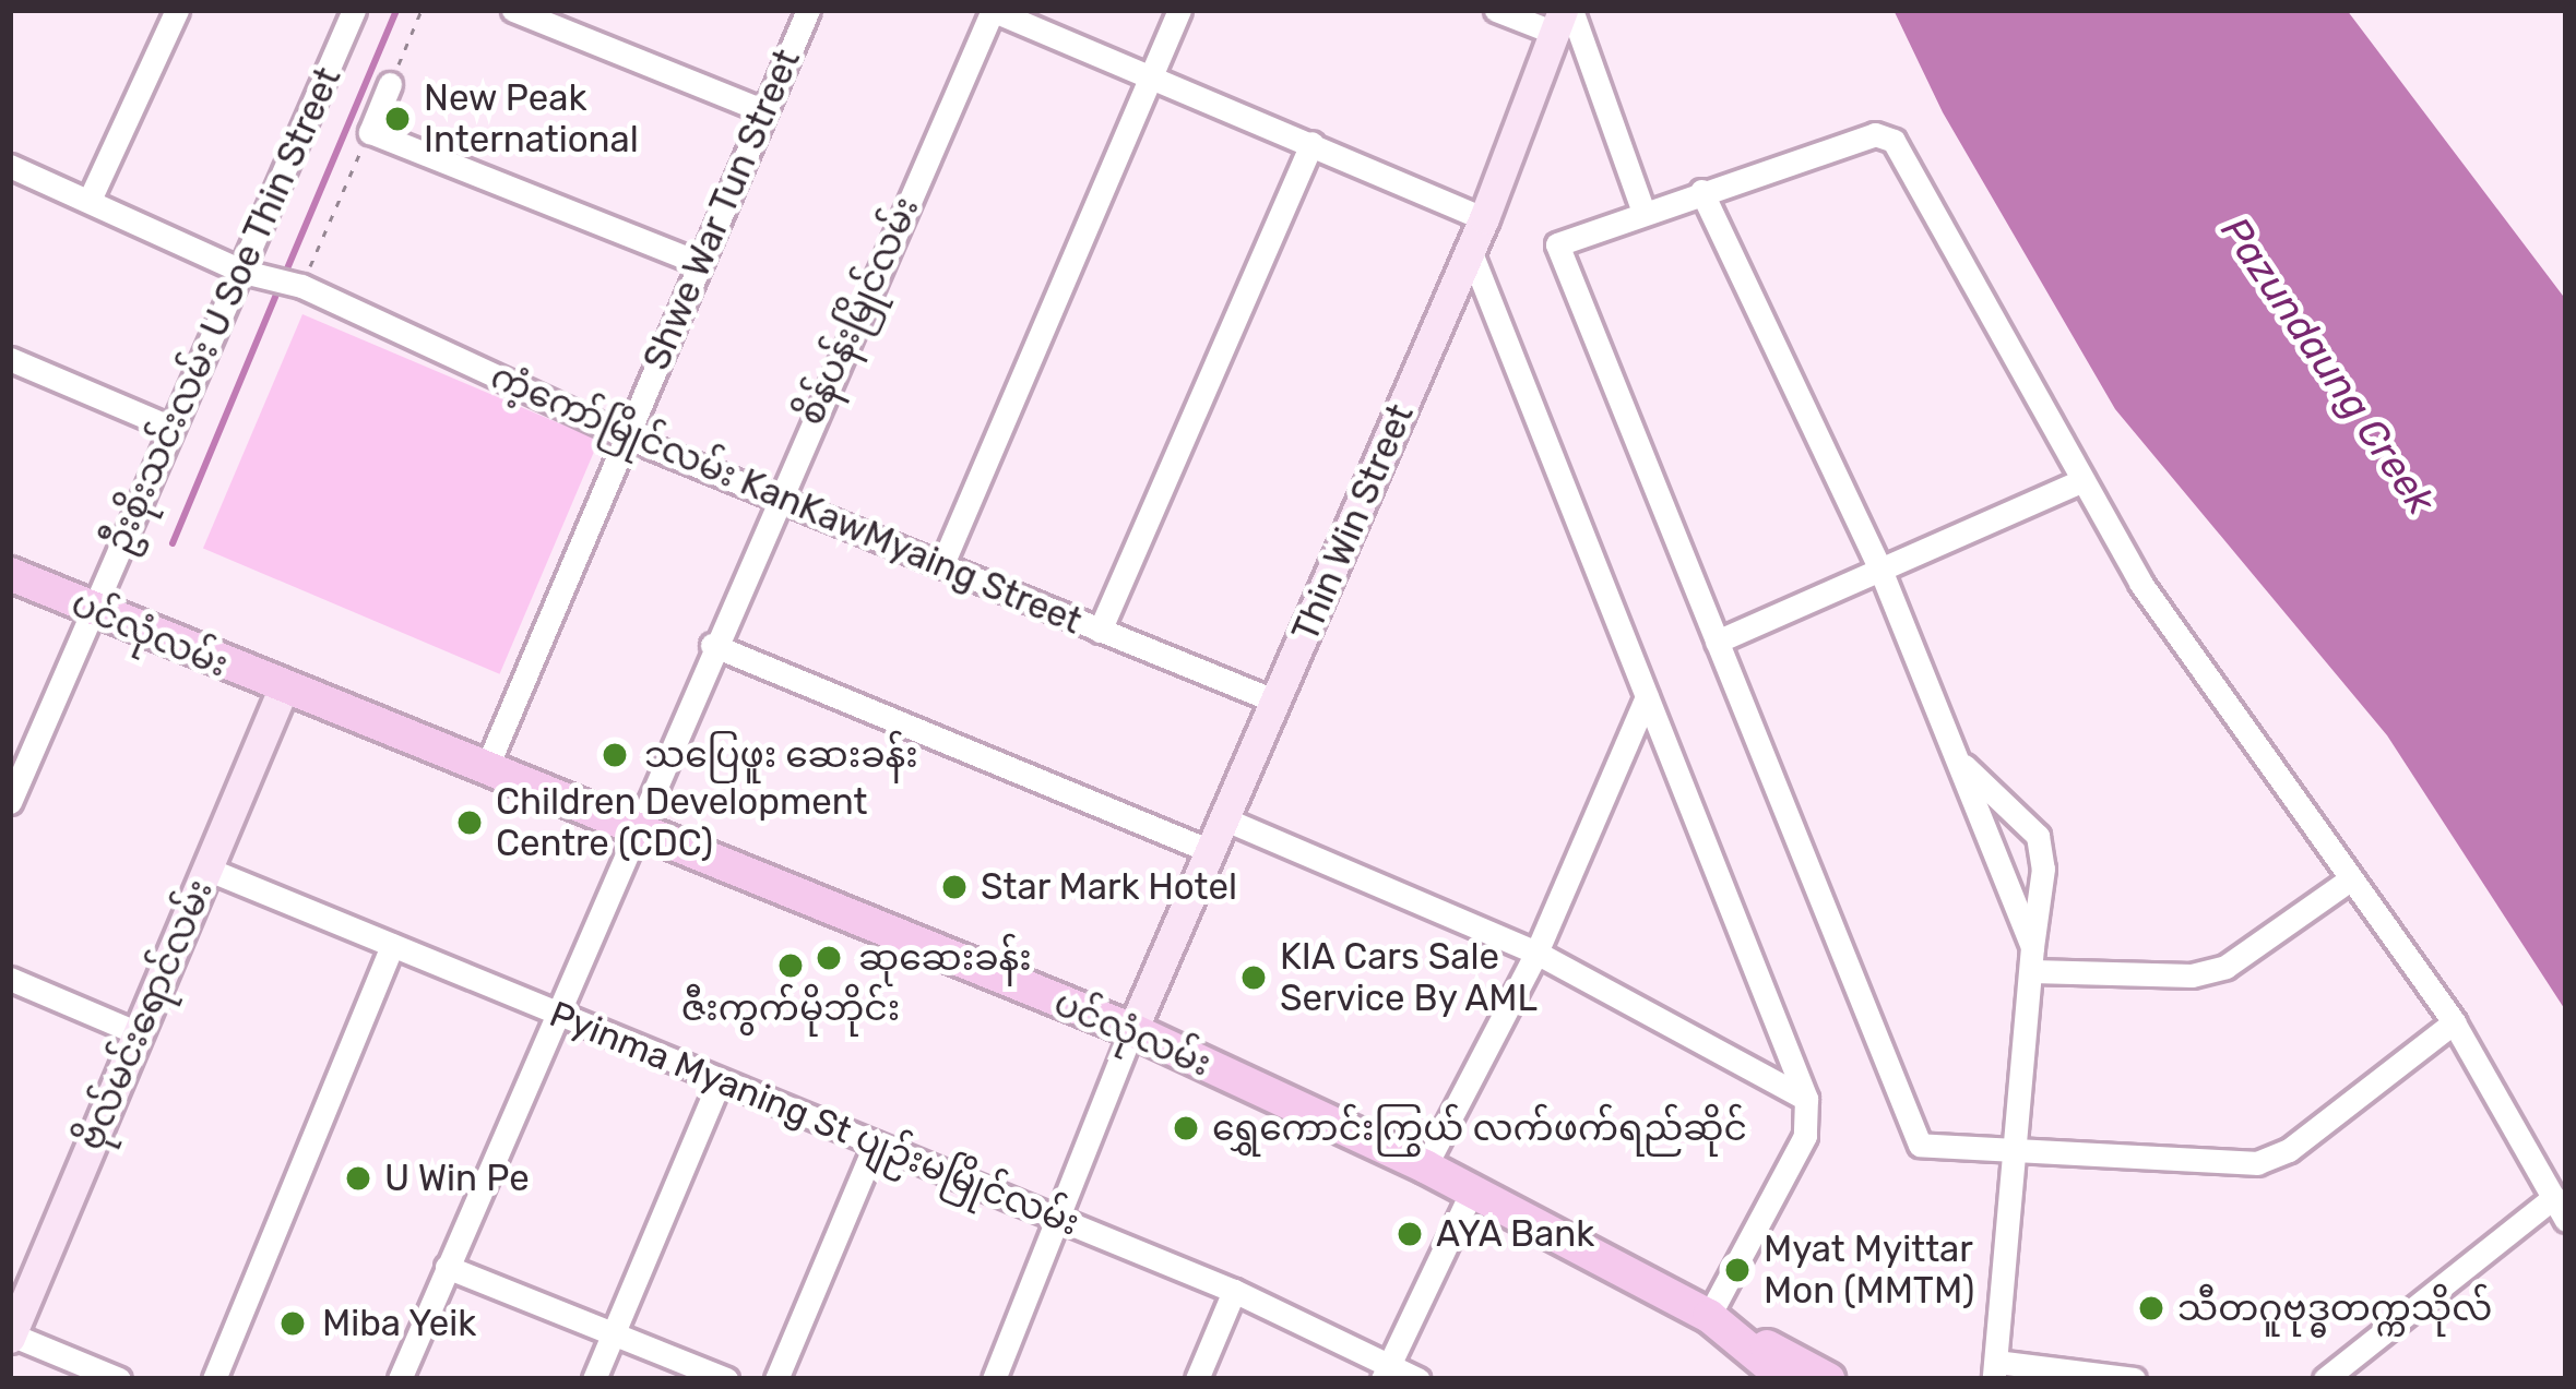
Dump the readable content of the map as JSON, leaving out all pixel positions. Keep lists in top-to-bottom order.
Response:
{
  "streets": {
    "main road": ["Thin Win Street", "ပင်လုံလမ်း", "ဗိုလ်မင်းရောင်လမ်း"],
    "street": [
      "Shwe War Tun Street",
      "ဦးစိုးသင်းလမ်း U Soe Thin Street",
      "စိန်ပန်းမြိုင်လမ်း",
      "ကံ့ကော်မြိုင်လမ်း KanKawMyaing Street",
      "Pyinma Myaning St ပျဉ်းမမြိုင်လမ်း"
    ]
  },
  "crossings": [
    ["Shwe War Tun Street", "ကံ့ကော်မြိုင်လမ်း KanKawMyaing Street"],
    ["Shwe War Tun Street", "ပင်လုံလမ်း"],
    ["ဦးစိုးသင်းလမ်း U Soe Thin Street", "ကံ့ကော်မြိုင်လမ်း KanKawMyaing Street"],
    ["ဦးစိုးသင်းလမ်း U Soe Thin Street", "ပင်လုံလမ်း"],
    ["စိန်ပန်းမြိုင်လမ်း", "ကံ့ကော်မြိုင်လမ်း KanKawMyaing Street"],
    ["စိန်ပန်းမြိုင်လမ်း", "ပင်လုံလမ်း"],
    ["စိန်ပန်းမြိုင်လမ်း", "Pyinma Myaning St ပျဉ်းမမြိုင်လမ်း"],
    ["ကံ့ကော်မြိုင်လမ်း KanKawMyaing Street", "Thin Win Street"],
    ["Thin Win Street", "ပင်လုံလမ်း"],
    ["ပင်လုံလမ်း", "ဗိုလ်မင်းရောင်လမ်း"],
    ["ဗိုလ်မင်းရောင်လမ်း", "Pyinma Myaning St ပျဉ်းမမြိုင်လမ်း"]
  ],
  "water": ["Pazundaung Creek"],
  "places": [
    "New Peak International",
    "သပြေဖူး ဆေးခန်း",
    "Children Development Centre (CDC)",
    "Star Mark Hotel",
    "ဆုဆေးခန်း",
    "ဇီးကွက်မိုဘိုင်း",
    "KIA Cars Sale Service By AML",
    "ရွှေကောင်းကြွယ် လက်ဖက်ရည်ဆိုင်",
    "U Win Pe",
    "AYA Bank",
    "Myat Myittar Mon (MMTM)",
    "သီတဂူဗုဒ္ဓတက္ကသိုလ်",
    "Miba Yeik"
  ]
}
